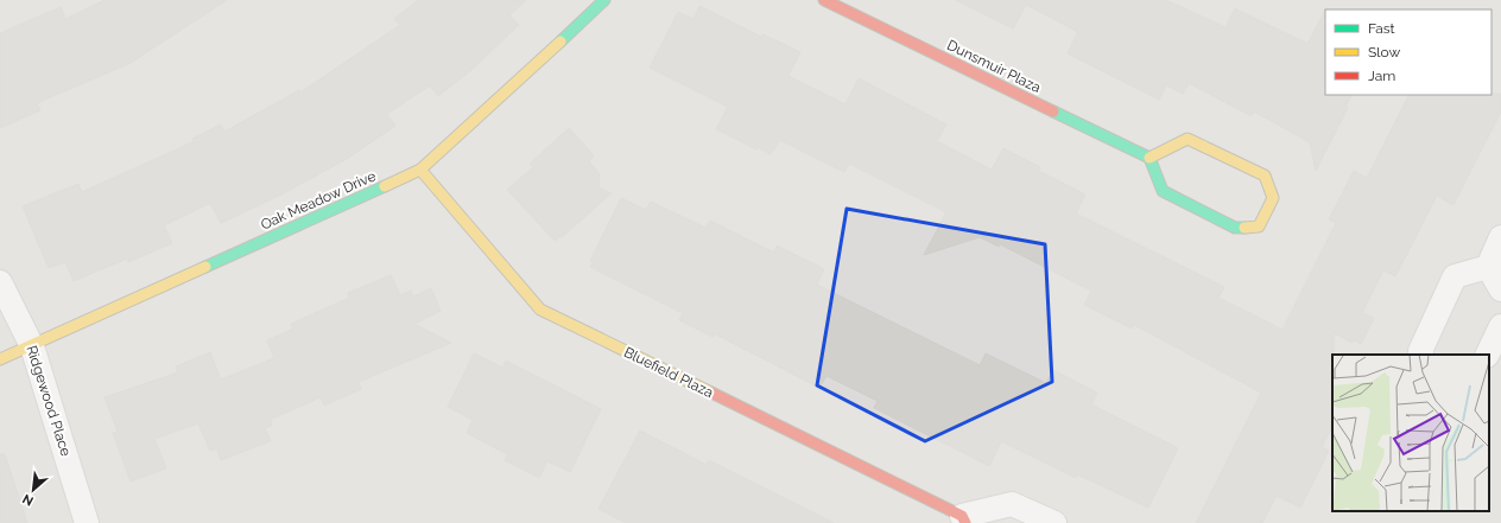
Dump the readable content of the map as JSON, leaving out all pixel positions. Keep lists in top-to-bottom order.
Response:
{
  "streets": {
    "street": [
      "Dunsmuir Plaza",
      "Oak Meadow Drive",
      "Bluefield Plaza",
      "Ridgewood Place"
    ]
  },
  "crossings": [
    ["Oak Meadow Drive", "Bluefield Plaza"],
    ["Oak Meadow Drive", "Ridgewood Place"]
  ],
  "legend": ["Fast", "Slow", "Jam"],
  "north": "bottom left"
}
